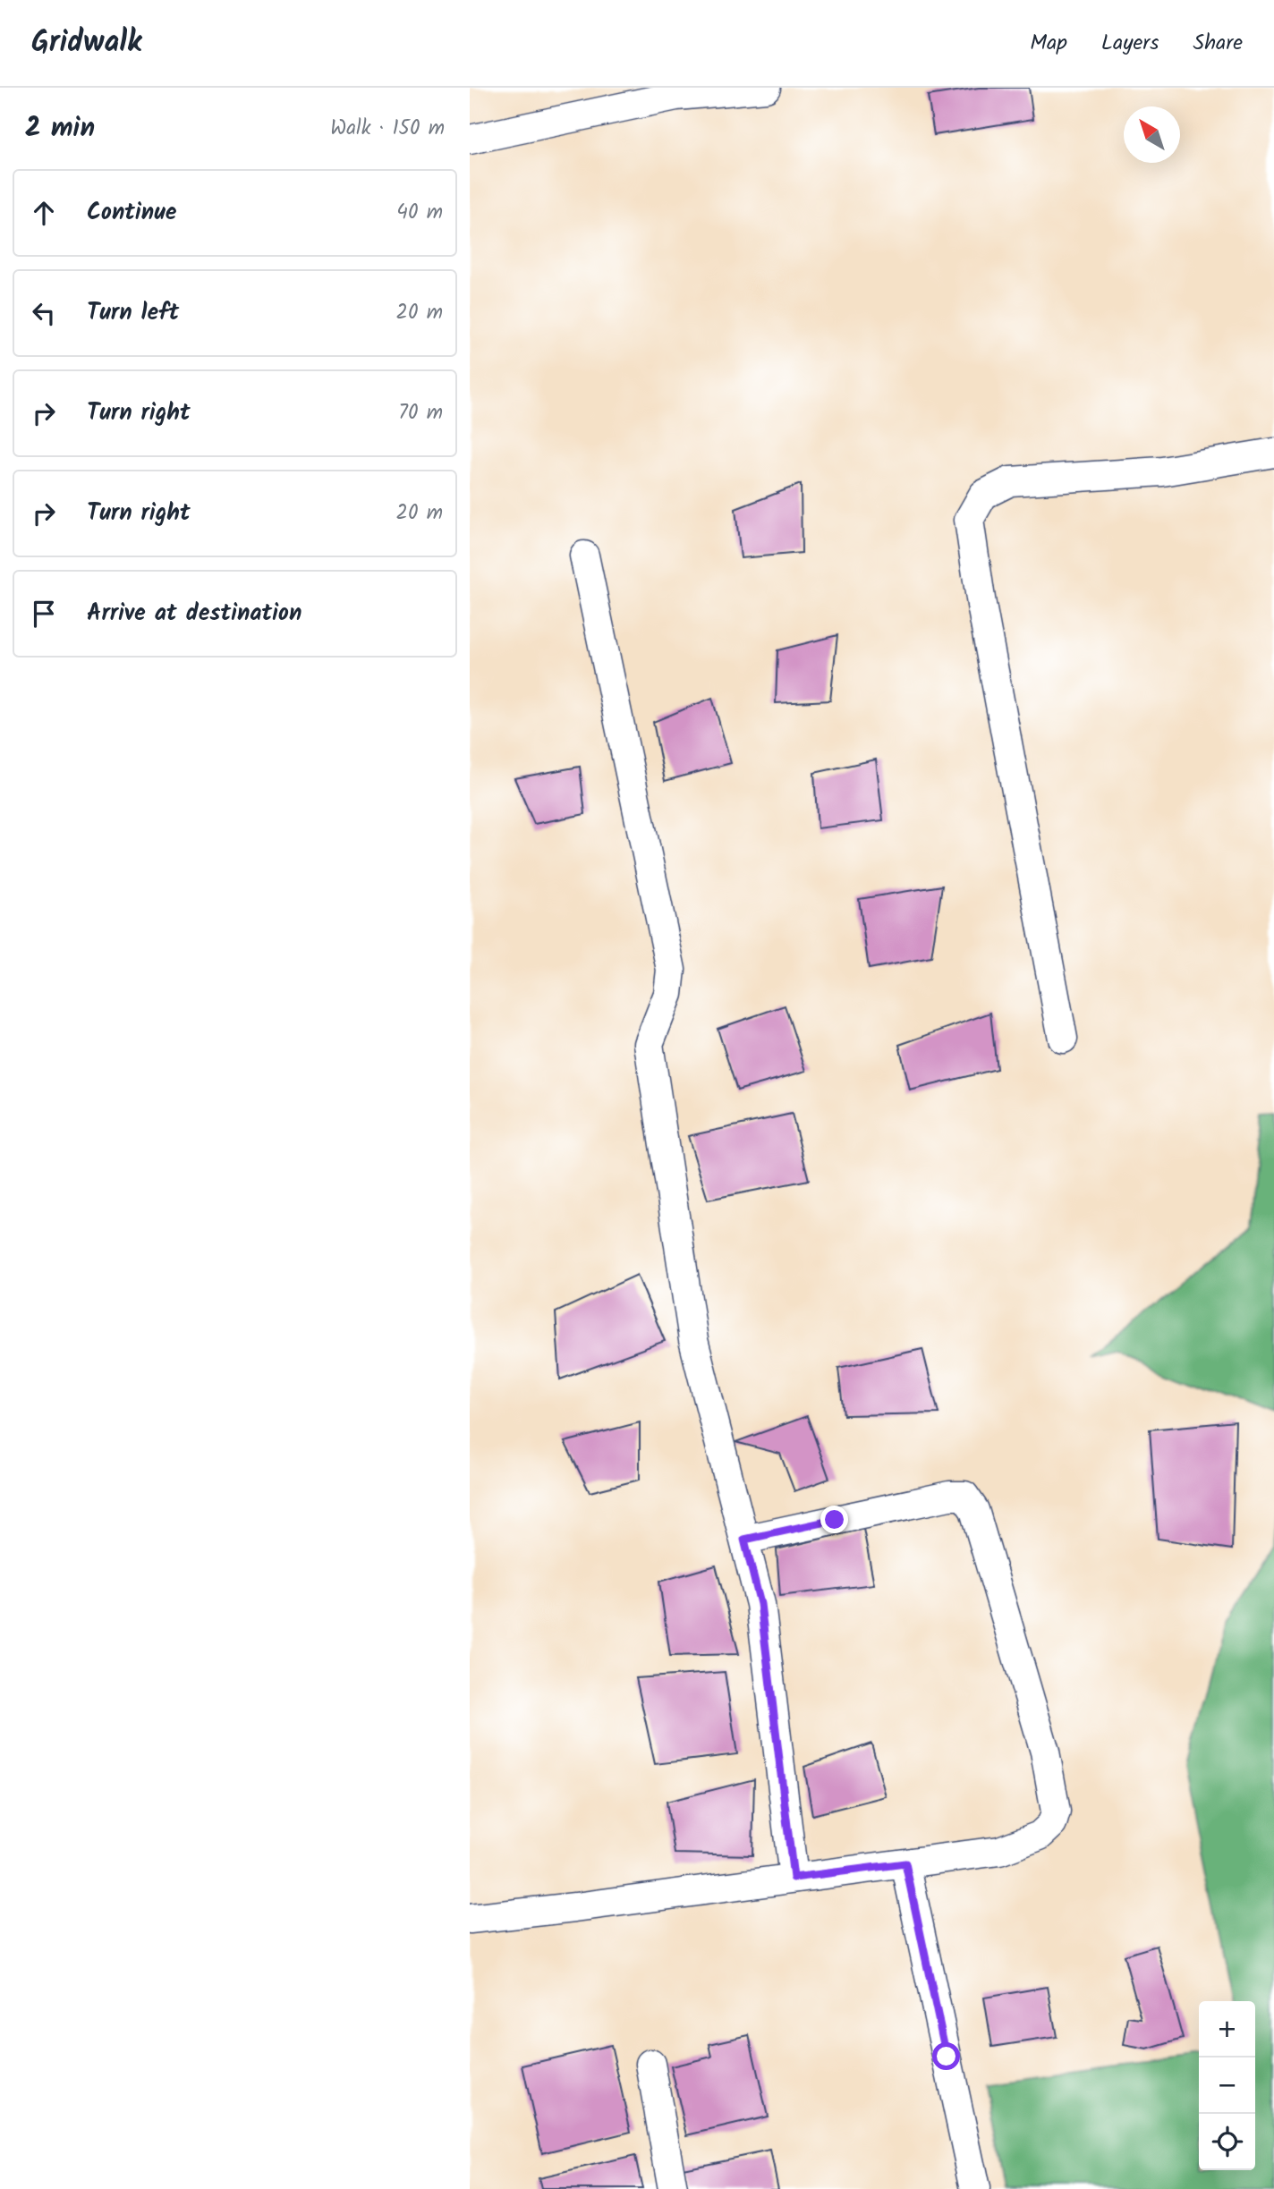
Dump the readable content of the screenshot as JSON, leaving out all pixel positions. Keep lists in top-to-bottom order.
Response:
{
  "north": "top left",
  "page": {
    "header": "Gridwalk",
    "nav": ["Map", "Layers", "Share"],
    "heading": ["2 min", "Walk · 150 m"],
    "list": [
      ["Continue", "40 m"],
      ["Turn left", "20 m"],
      ["Turn right", "70 m"],
      ["Turn right", "20 m"],
      "Arrive at destination"
    ],
    "map_buttons": ["+", "−"]
  }
}
